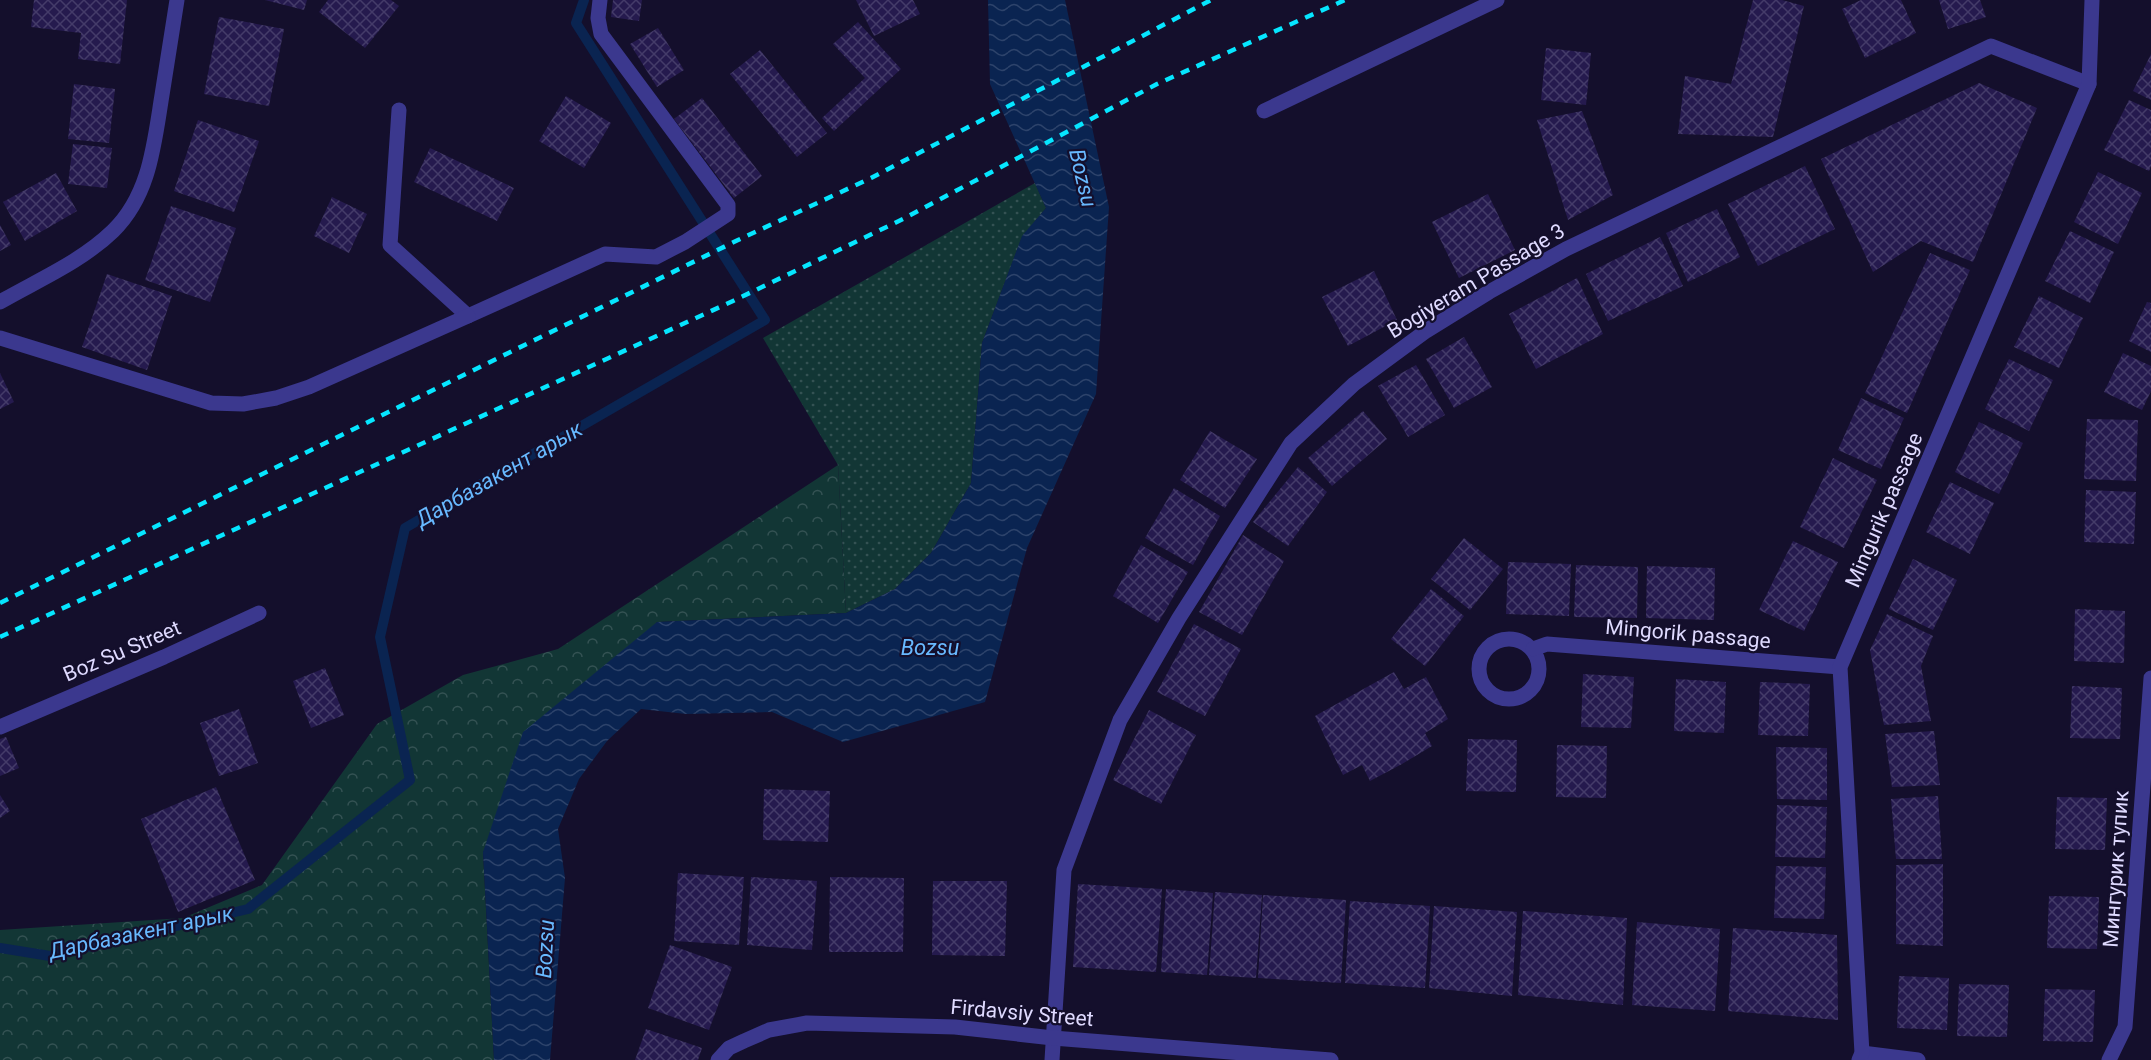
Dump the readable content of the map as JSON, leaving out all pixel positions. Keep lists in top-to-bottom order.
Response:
{
  "streets": {
    "street": [
      "Bogiyeram Passage 3",
      "Mingurik passage",
      "Mingorik passage",
      "Boz Su Street",
      "Мингурик тупик",
      "Firdavsiy Street"
    ]
  },
  "crossings": [
    ["Bogiyeram Passage 3", "Mingurik passage"],
    ["Bogiyeram Passage 3", "Firdavsiy Street"],
    ["Mingurik passage", "Mingorik passage"]
  ],
  "water": ["Bozsu", "Дарбазакент арык"]
}
